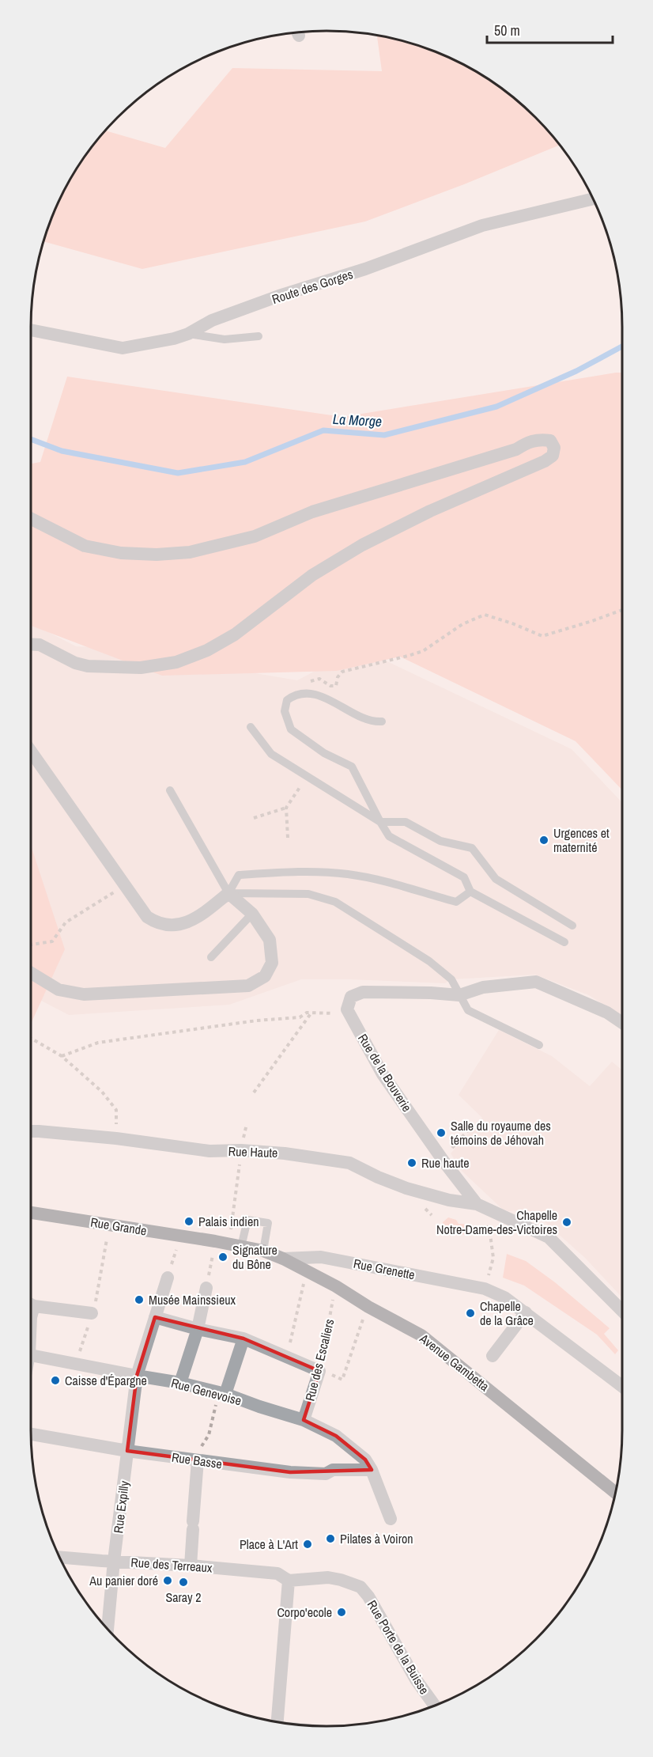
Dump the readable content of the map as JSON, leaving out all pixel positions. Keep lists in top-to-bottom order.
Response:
{
  "streets": {
    "main road": ["Rue Grande", "Avenue Gambetta"],
    "street": [
      "Route des Gorges",
      "Rue de la Bouverie",
      "Rue Haute",
      "Rue Grenette",
      "Rue des Escaliers",
      "Rue Genevoise",
      "Rue Basse",
      "Rue Expilly",
      "Rue des Terreaux",
      "Rue Porte de la Buisse"
    ]
  },
  "crossings": [
    ["Rue de la Bouverie", "Rue Haute"],
    ["Rue Grande", "Avenue Gambetta"],
    ["Rue Grenette", "Avenue Gambetta"],
    ["Rue des Escaliers", "Rue Genevoise"],
    ["Rue Genevoise", "Rue Basse"],
    ["Rue Genevoise", "Rue Expilly"],
    ["Rue Basse", "Rue Expilly"],
    ["Rue Expilly", "Rue des Terreaux"],
    ["Rue des Terreaux", "Rue Porte de la Buisse"]
  ],
  "water": ["La Morge"],
  "places": [
    "Urgences et maternité",
    "Salle du royaume des témoins de Jéhovah",
    "Rue haute",
    "Palais indien",
    "Chapelle Notre-Dame-des-Victoires",
    "Signature du Bône",
    "Musée Mainssieux",
    "Chapelle de la Grâce",
    "Caisse d'Épargne",
    "Pilates à Voiron",
    "Place à L'Art",
    "Au panier doré",
    "Saray 2",
    "Corpo'ecole"
  ],
  "scale_bar": "50 m"
}
